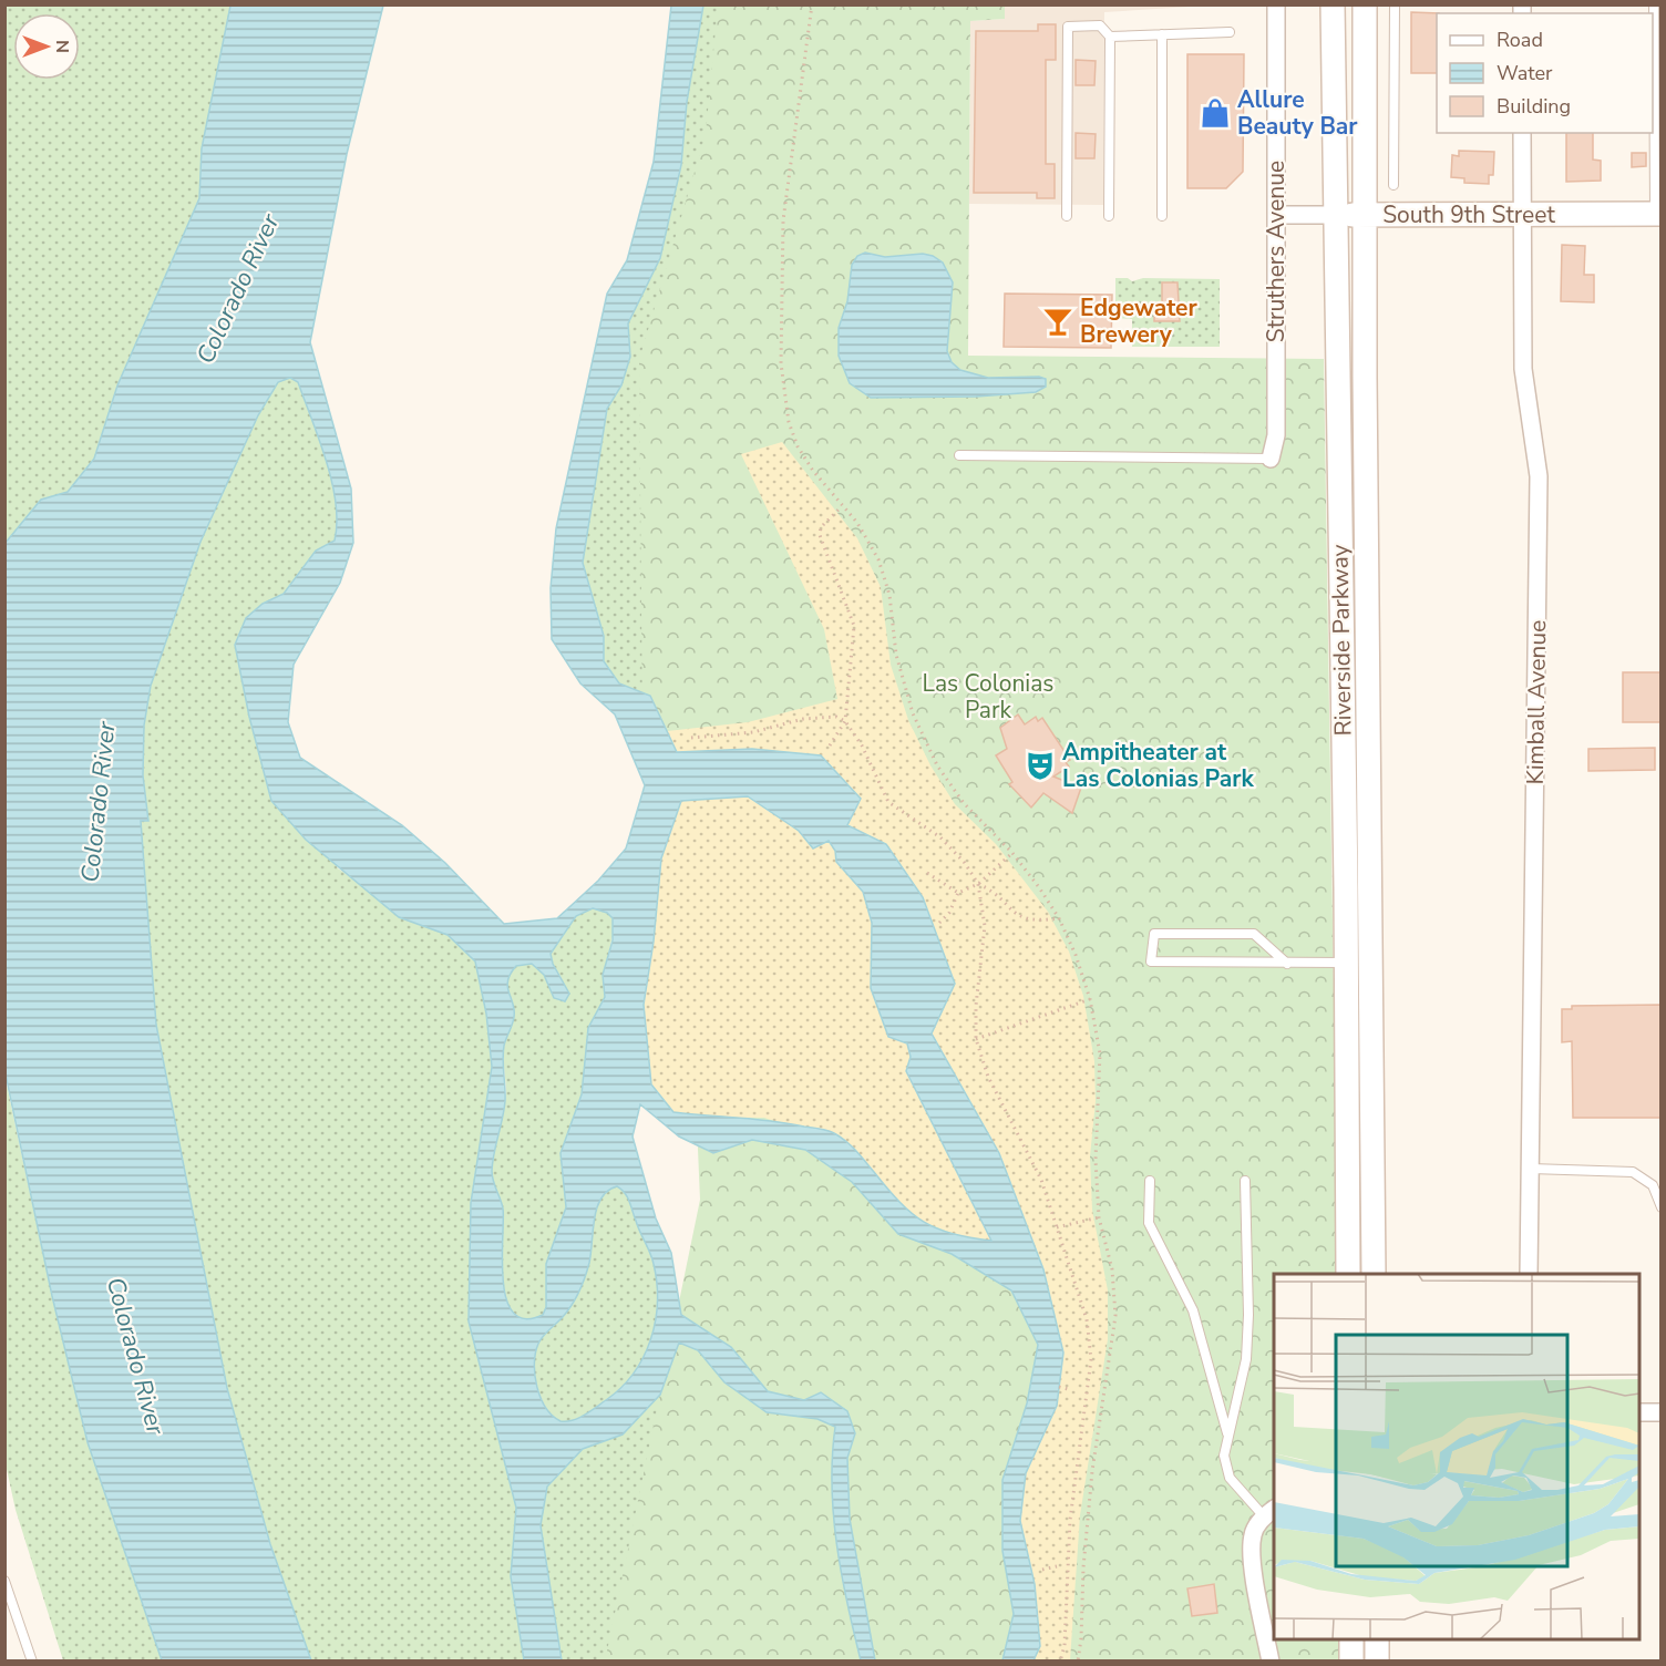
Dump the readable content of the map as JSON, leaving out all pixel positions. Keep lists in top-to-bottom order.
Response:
{
  "streets": {
    "main road": ["South 9th Street", "Riverside Parkway"],
    "street": ["Struthers Avenue", "Kimball Avenue"]
  },
  "crossings": [
    ["South 9th Street", "Struthers Avenue"],
    ["South 9th Street", "Riverside Parkway"],
    ["South 9th Street", "Kimball Avenue"]
  ],
  "water": ["Colorado River"],
  "parks": ["Las Colonias Park"],
  "places": {
    "shop": ["Allure Beauty Bar"],
    "bar": ["Edgewater Brewery"],
    "theatre": ["Ampitheater at Las Colonias Park"]
  },
  "legend": ["Road", "Water", "Building"],
  "north": "right"
}
